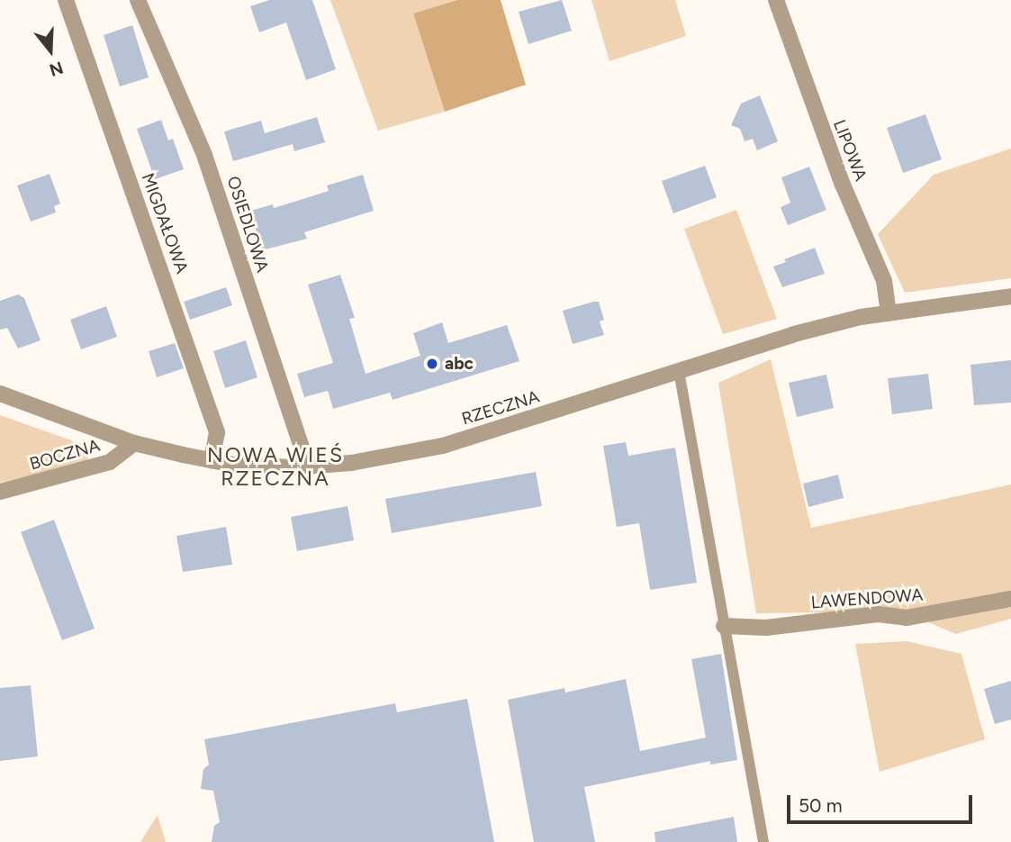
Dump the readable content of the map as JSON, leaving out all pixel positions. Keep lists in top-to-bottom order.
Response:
{
  "streets": {
    "street": [
      "LIPOWA",
      "MIGDAŁOWA",
      "OSIEDLOWA",
      "RZECZNA",
      "BOCZNA",
      "LAWENDOWA"
    ]
  },
  "crossings": [
    ["LIPOWA", "RZECZNA"],
    ["MIGDAŁOWA", "RZECZNA"],
    ["OSIEDLOWA", "RZECZNA"],
    ["RZECZNA", "BOCZNA"]
  ],
  "districts": ["NOWA WIEŚ RZECZNA"],
  "places": ["abc"],
  "scale_bar": "50 m",
  "north": "bottom"
}
